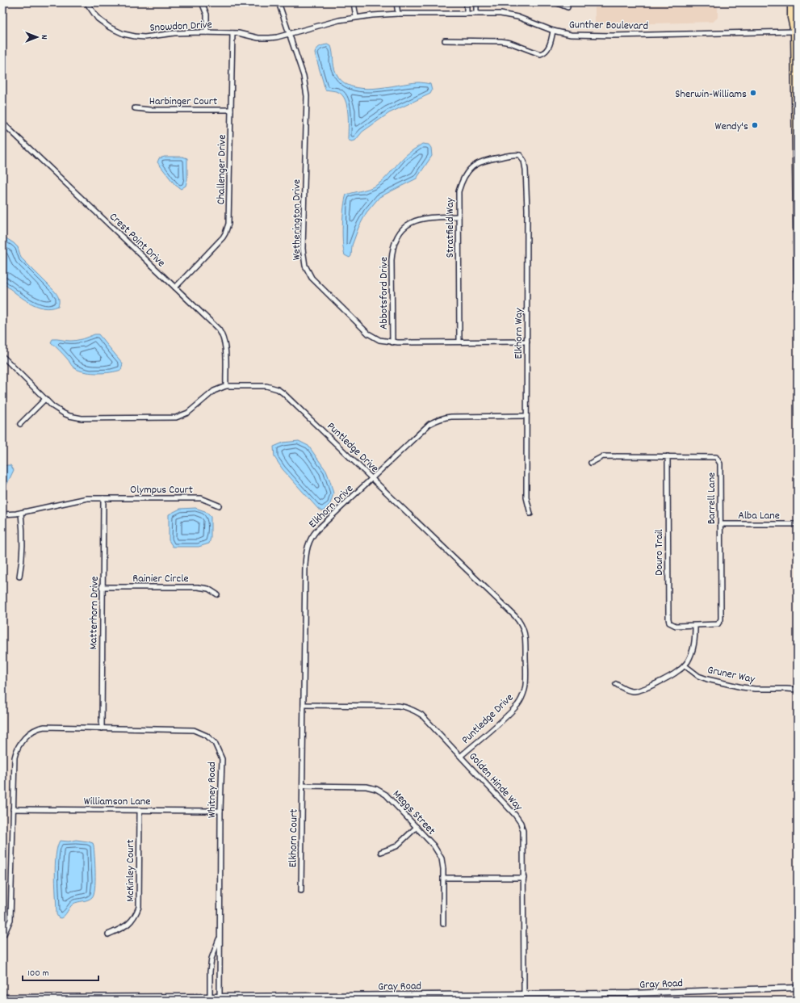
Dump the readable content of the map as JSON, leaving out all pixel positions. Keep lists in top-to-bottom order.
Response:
{
  "streets": {
    "street": [
      "Gunther Boulevard",
      "Snowdon Drive",
      "Harbinger Court",
      "Challenger Drive",
      "Wetherington Drive",
      "Stratfield Way",
      "Crest Point Drive",
      "Abbotsford Drive",
      "Elkhorn Way",
      "Puntledge Drive",
      "Olympus Court",
      "Barrell Lane",
      "Elkhorn Drive",
      "Alba Lane",
      "Douro Trail",
      "Rainier Circle",
      "Matterhorn Drive",
      "Gruner Way",
      "Golden Hinde Way",
      "Whitney Road",
      "Williamson Lane",
      "Meggs Street",
      "Elkhorn Court",
      "McKinley Court",
      "Gray Road"
    ]
  },
  "crossings": [
    ["Gunther Boulevard", "Snowdon Drive"],
    ["Gunther Boulevard", "Wetherington Drive"],
    ["Snowdon Drive", "Challenger Drive"],
    ["Snowdon Drive", "Wetherington Drive"],
    ["Harbinger Court", "Challenger Drive"],
    ["Challenger Drive", "Crest Point Drive"],
    ["Wetherington Drive", "Stratfield Way"],
    ["Wetherington Drive", "Abbotsford Drive"],
    ["Wetherington Drive", "Elkhorn Way"],
    ["Stratfield Way", "Abbotsford Drive"],
    ["Stratfield Way", "Elkhorn Way"],
    ["Crest Point Drive", "Puntledge Drive"],
    ["Elkhorn Way", "Elkhorn Drive"],
    ["Puntledge Drive", "Elkhorn Drive"],
    ["Puntledge Drive", "Golden Hinde Way"],
    ["Olympus Court", "Matterhorn Drive"],
    ["Barrell Lane", "Alba Lane"],
    ["Barrell Lane", "Douro Trail"],
    ["Elkhorn Drive", "Golden Hinde Way"],
    ["Elkhorn Drive", "Meggs Street"],
    ["Elkhorn Drive", "Elkhorn Court"],
    ["Rainier Circle", "Matterhorn Drive"],
    ["Matterhorn Drive", "Whitney Road"],
    ["Golden Hinde Way", "Gray Road"],
    ["Whitney Road", "Williamson Lane"],
    ["Whitney Road", "Gray Road"],
    ["Williamson Lane", "McKinley Court"],
    ["Meggs Street", "Elkhorn Court"]
  ],
  "places": ["Sherwin-Williams", "Wendy's"],
  "scale_bar": "100 m",
  "north": "right"
}
